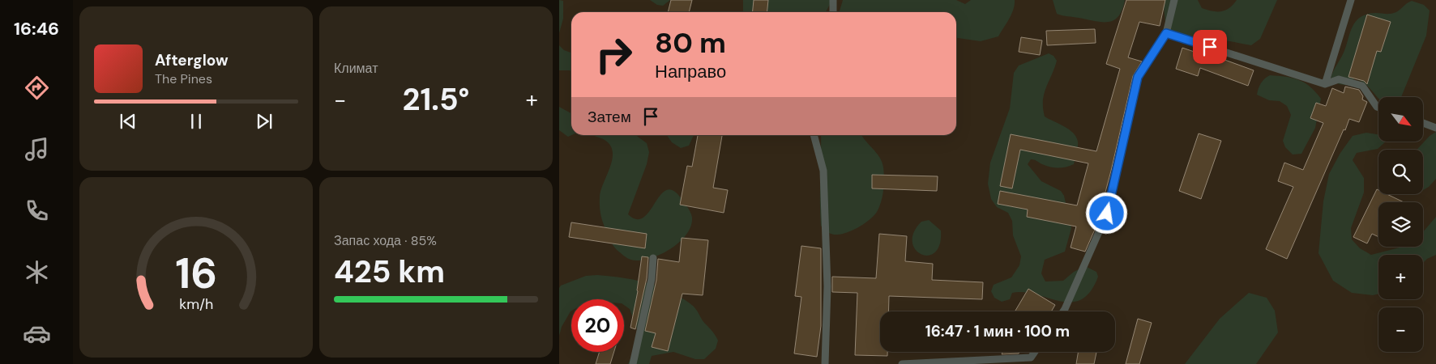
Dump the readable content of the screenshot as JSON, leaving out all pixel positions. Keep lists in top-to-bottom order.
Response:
{
  "north": "bottom right",
  "page": {
    "tabs": "16:46",
    "tile": [
      "Климат",
      ["Запас хода · 85%", "425 km"]
    ],
    "turn": ["80 m", "Направо"],
    "song": ["Afterglow", "The Pines"],
    "heat": ["−", "21.5°", "+"],
    "map_buttons": ["+", "−"],
    "then": "Затем",
    "limit": "20",
    "trip": "16:47 · 1 мин · 100 m",
    "gauge": ["16", "km/h"]
  }
}
